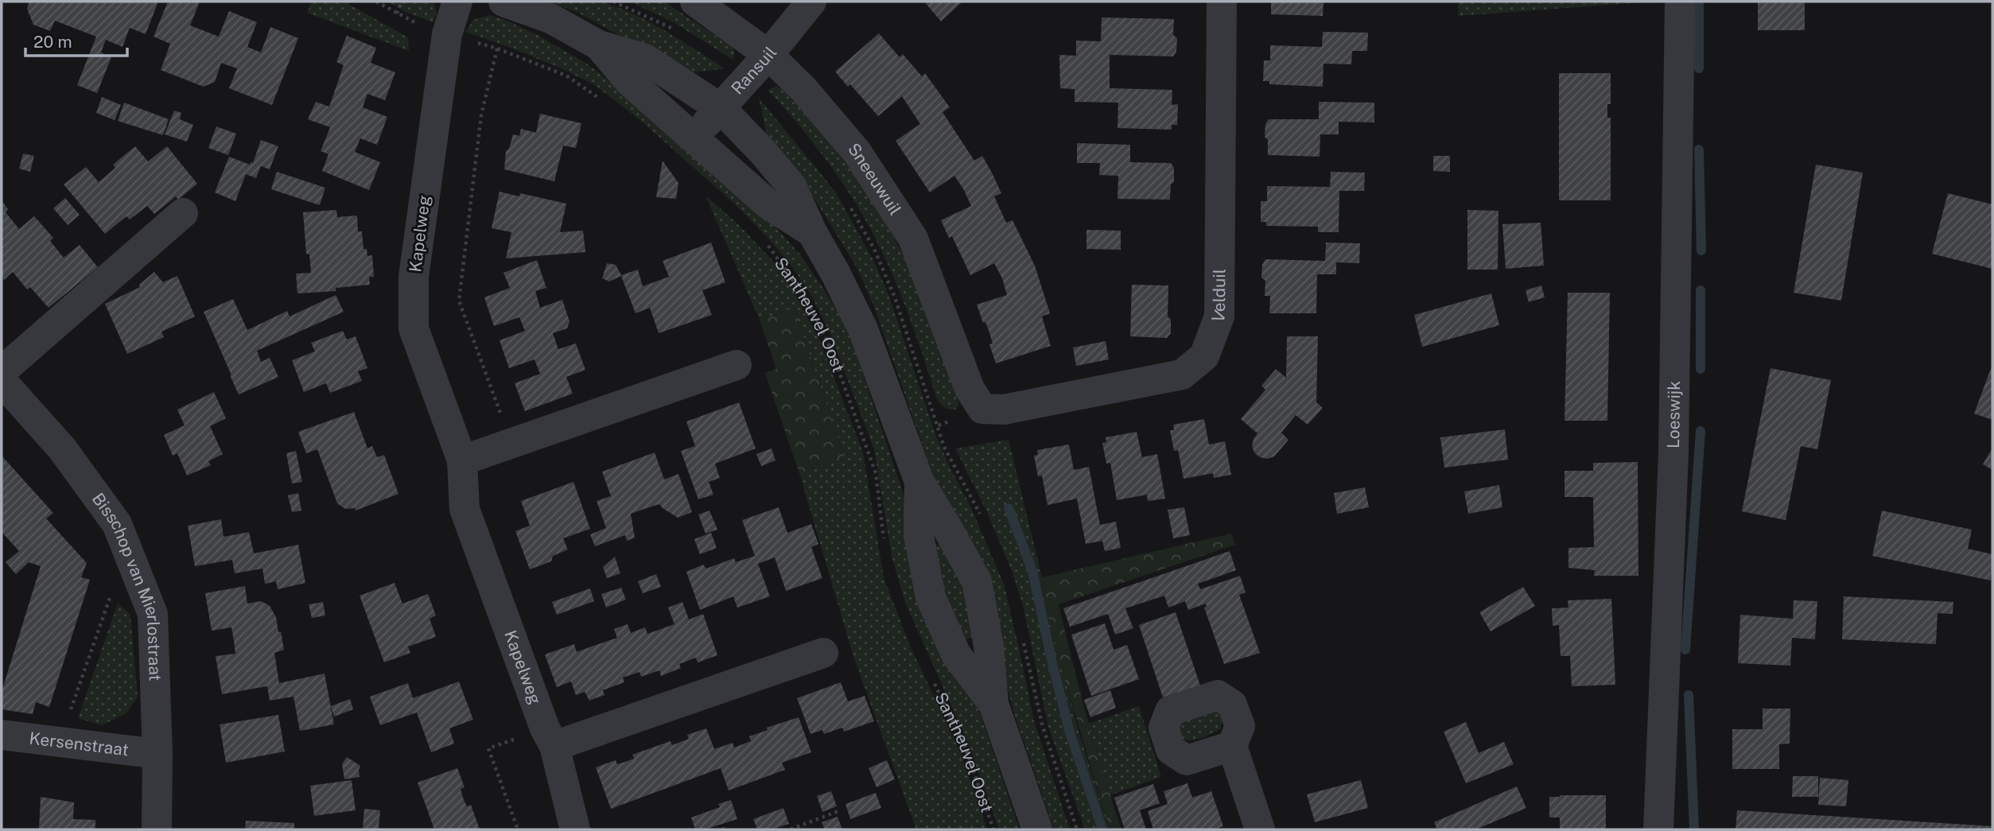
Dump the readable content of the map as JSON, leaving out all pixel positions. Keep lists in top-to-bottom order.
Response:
{
  "streets": {
    "street": [
      "Ransuil",
      "Sneeuwuil",
      "Kapelweg",
      "Velduil",
      "Loeswijk",
      "Bisschop van Mierlostraat",
      "Kersenstraat"
    ],
    "path": ["Santheuvel Oost"]
  },
  "crossings": [
    ["Ransuil", "Sneeuwuil"],
    ["Sneeuwuil", "Velduil"],
    ["Bisschop van Mierlostraat", "Kersenstraat"]
  ],
  "scale_bar": "20 m"
}
